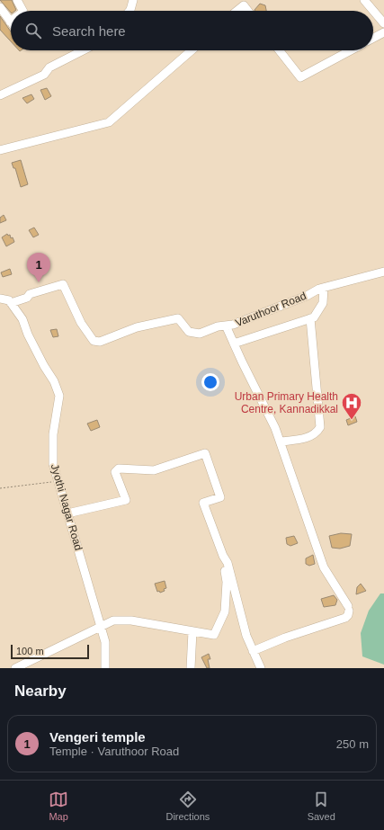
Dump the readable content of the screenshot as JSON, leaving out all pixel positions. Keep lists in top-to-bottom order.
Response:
{
  "streets": {
    "street": ["Varuthoor Road", "Jyothi Nagar Road"]
  },
  "crossings": [
    ["Varuthoor Road", "Jyothi Nagar Road"]
  ],
  "places": {
    "hospital": ["Urban Primary Health Centre, Kannadikkal"]
  },
  "scale_bar": "100 m",
  "page": {
    "search": "Search here",
    "pins": "1",
    "scale": "100 m",
    "heading": "Nearby",
    "list": [
      {
        "mark": "1",
        "name": "Vengeri temple",
        "note": "Temple · Varuthoor Road",
        "value": "250 m"
      }
    ],
    "nav": ["Map", "Directions", "Saved"]
  }
}
